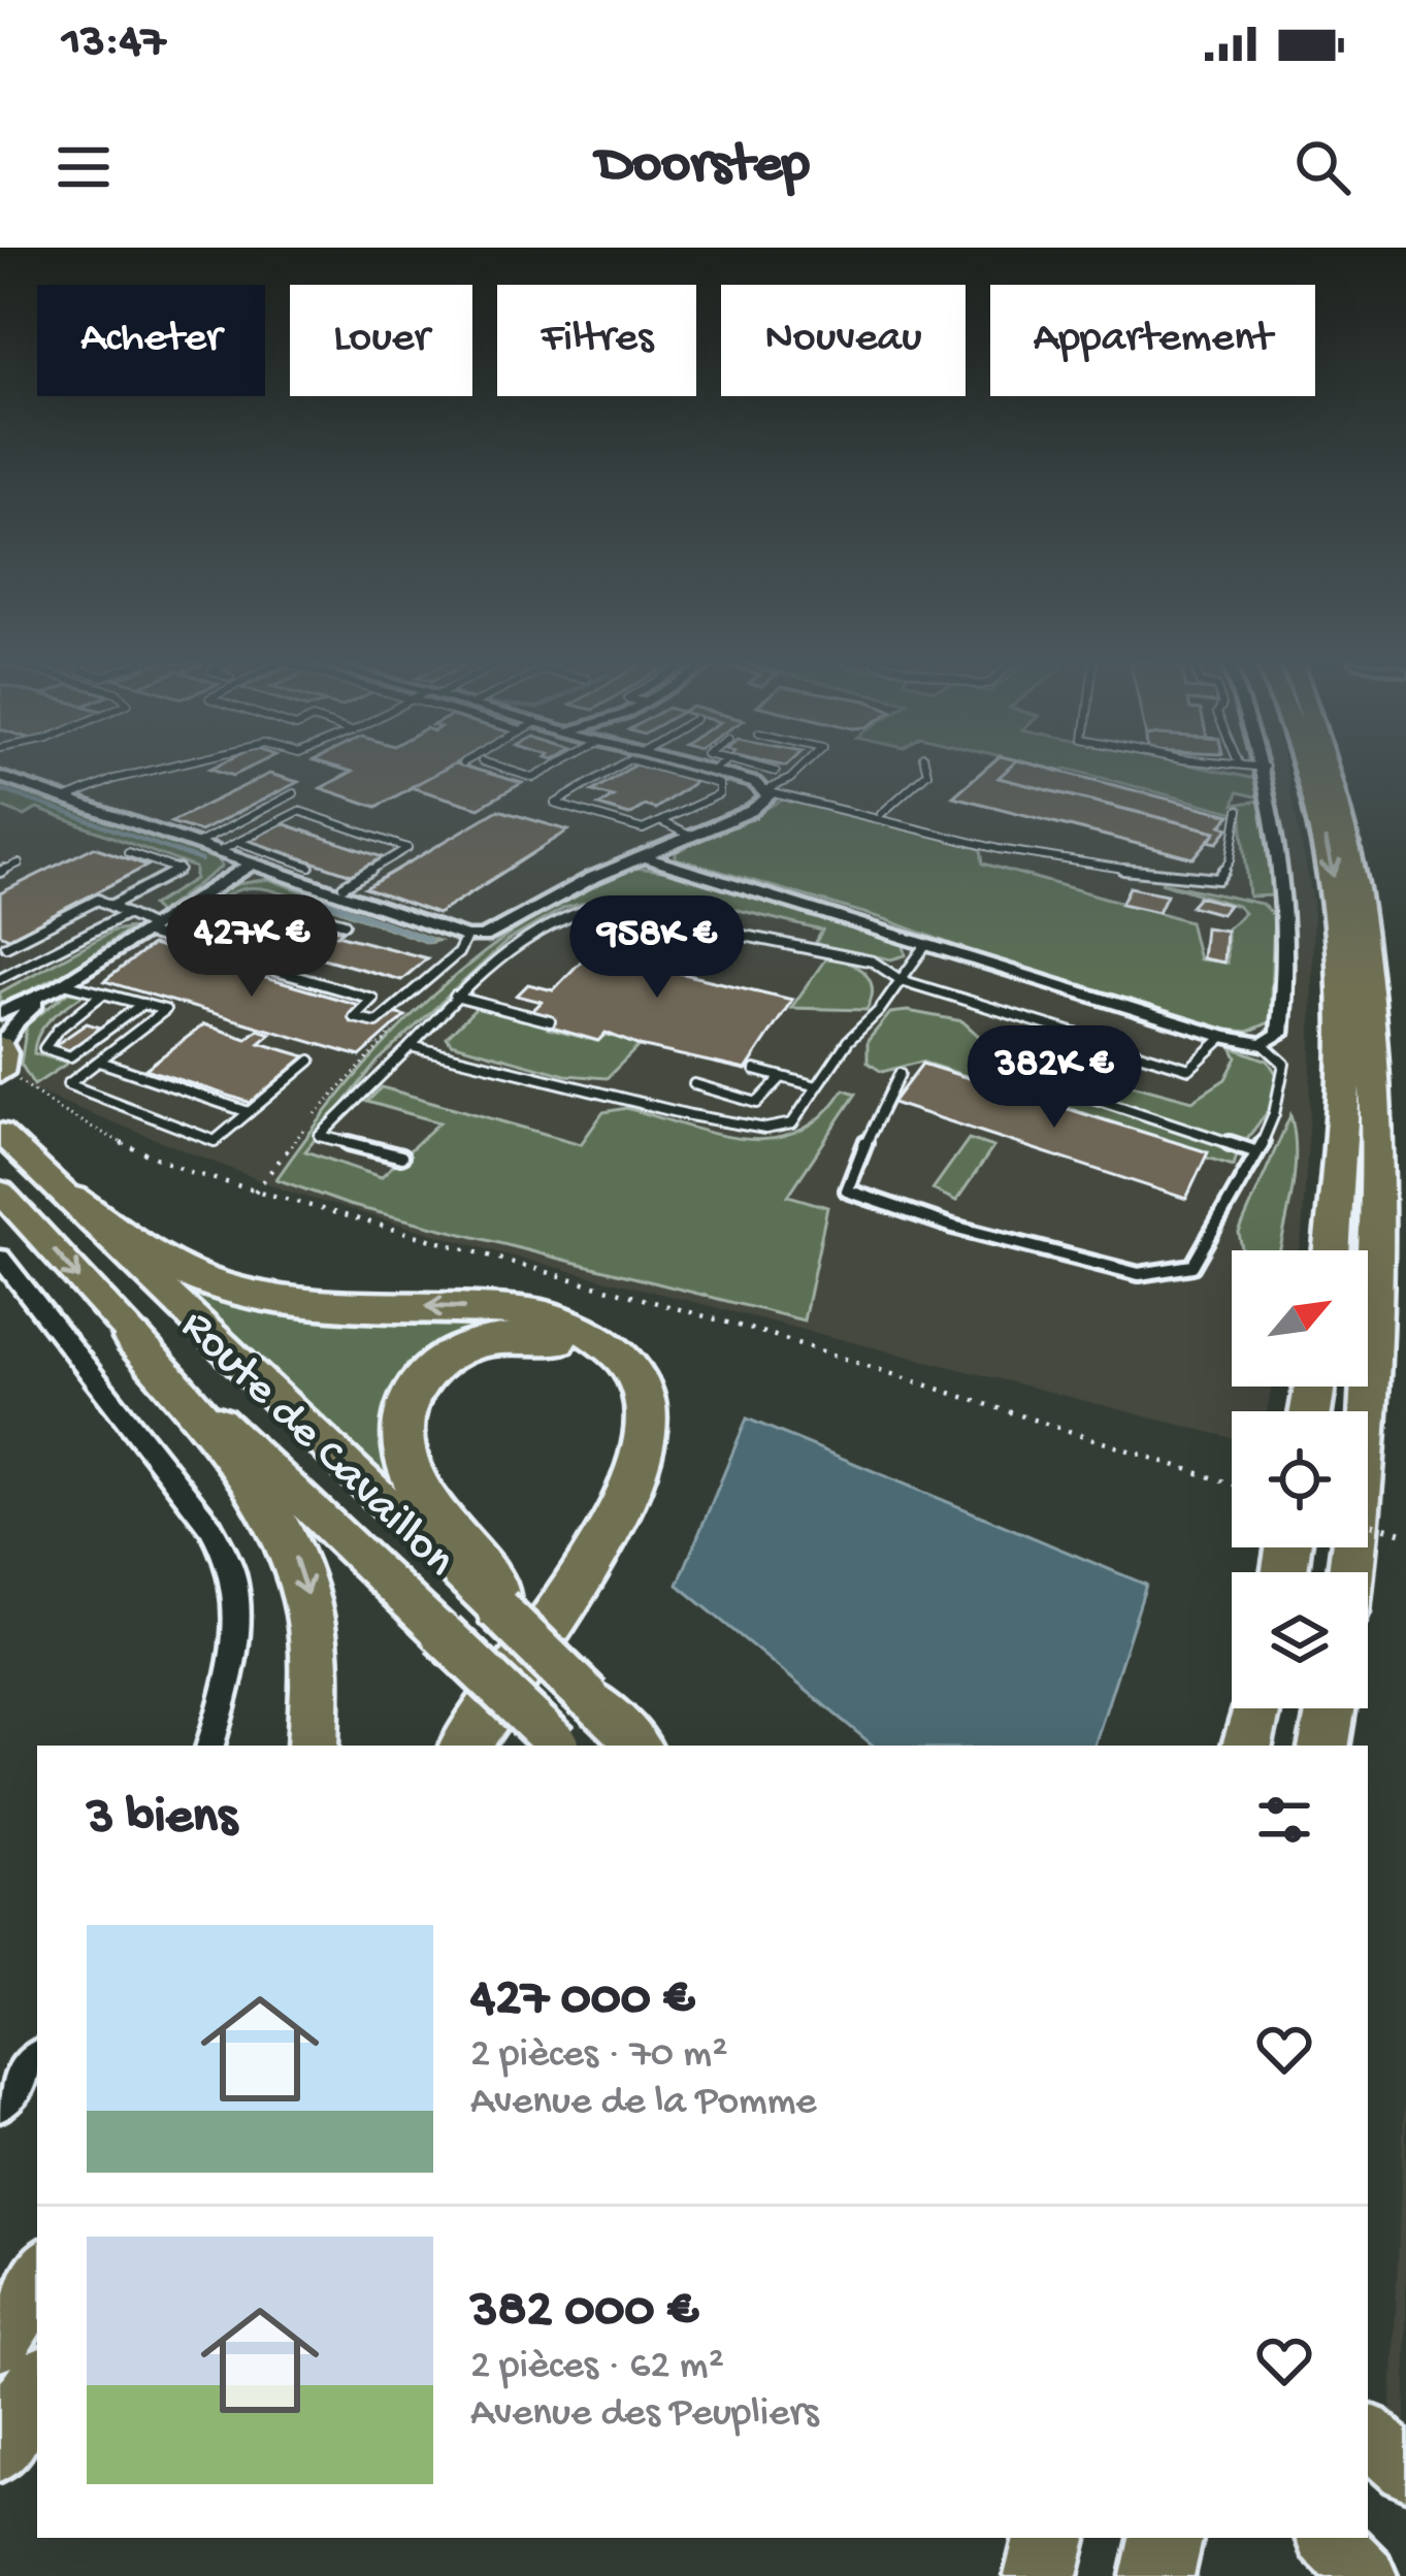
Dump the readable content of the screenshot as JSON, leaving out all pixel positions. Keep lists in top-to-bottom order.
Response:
{
  "streets": {
    "main road": ["Route de Cavaillon"]
  },
  "north": "top right",
  "page": {
    "status": "13:47",
    "header": "Doorstep",
    "chip": [
      "Acheter",
      "Louer",
      "Filtres",
      "Nouveau",
      "Appartement"
    ],
    "price": ["427K €", "958K €", "382K €"],
    "heading": "3 biens",
    "list": [
      {
        "name": "427 000 €",
        "note": "2 pièces · 70 m² · Avenue de la Pomme"
      },
      {
        "name": "382 000 €",
        "note": "2 pièces · 62 m² · Avenue des Peupliers"
      }
    ]
  }
}
